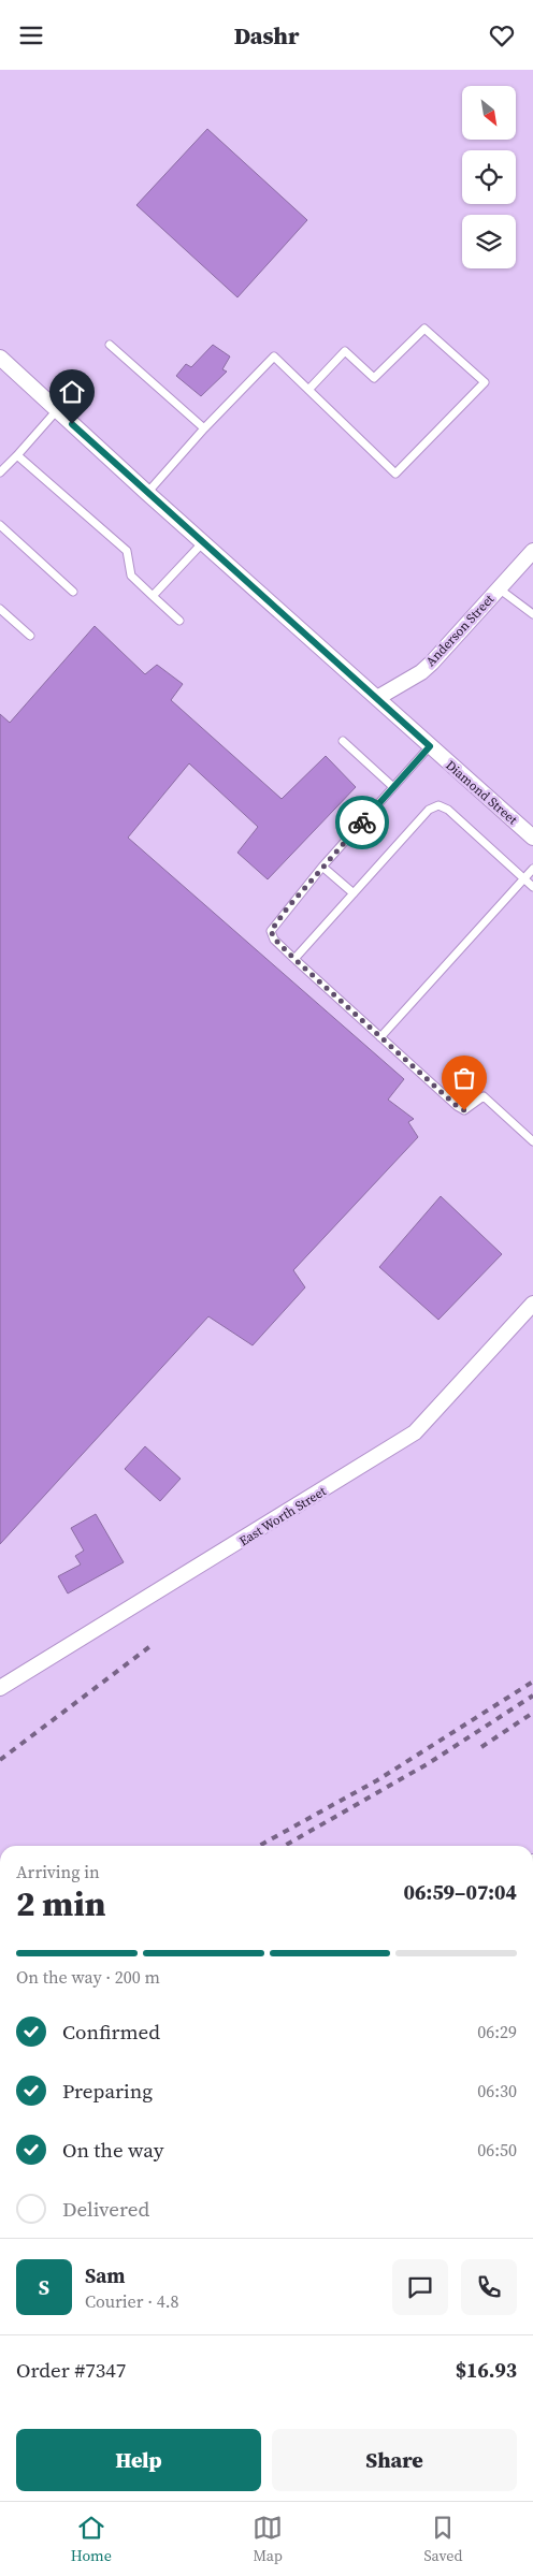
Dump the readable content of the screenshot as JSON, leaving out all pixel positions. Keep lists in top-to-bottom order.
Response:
{
  "streets": {
    "street": ["Anderson Street", "Diamond Street", "East Worth Street"]
  },
  "crossings": [
    ["Anderson Street", "Diamond Street"]
  ],
  "north": "bottom right",
  "page": {
    "header": "Dashr",
    "heading": ["2 min", "Arriving in", "06:59–07:04"],
    "panel": [
      "Sam",
      "Courier · 4.8",
      "Order #7347",
      "$16.93"
    ],
    "bar": "On the way · 200 m",
    "list": [
      ["Confirmed", "06:29"],
      ["Preparing", "06:30"],
      ["On the way", "06:50"],
      "Delivered"
    ],
    "round": "S",
    "buttons": ["Help", "Share"],
    "tabs": ["Home", "Map", "Saved"]
  }
}
